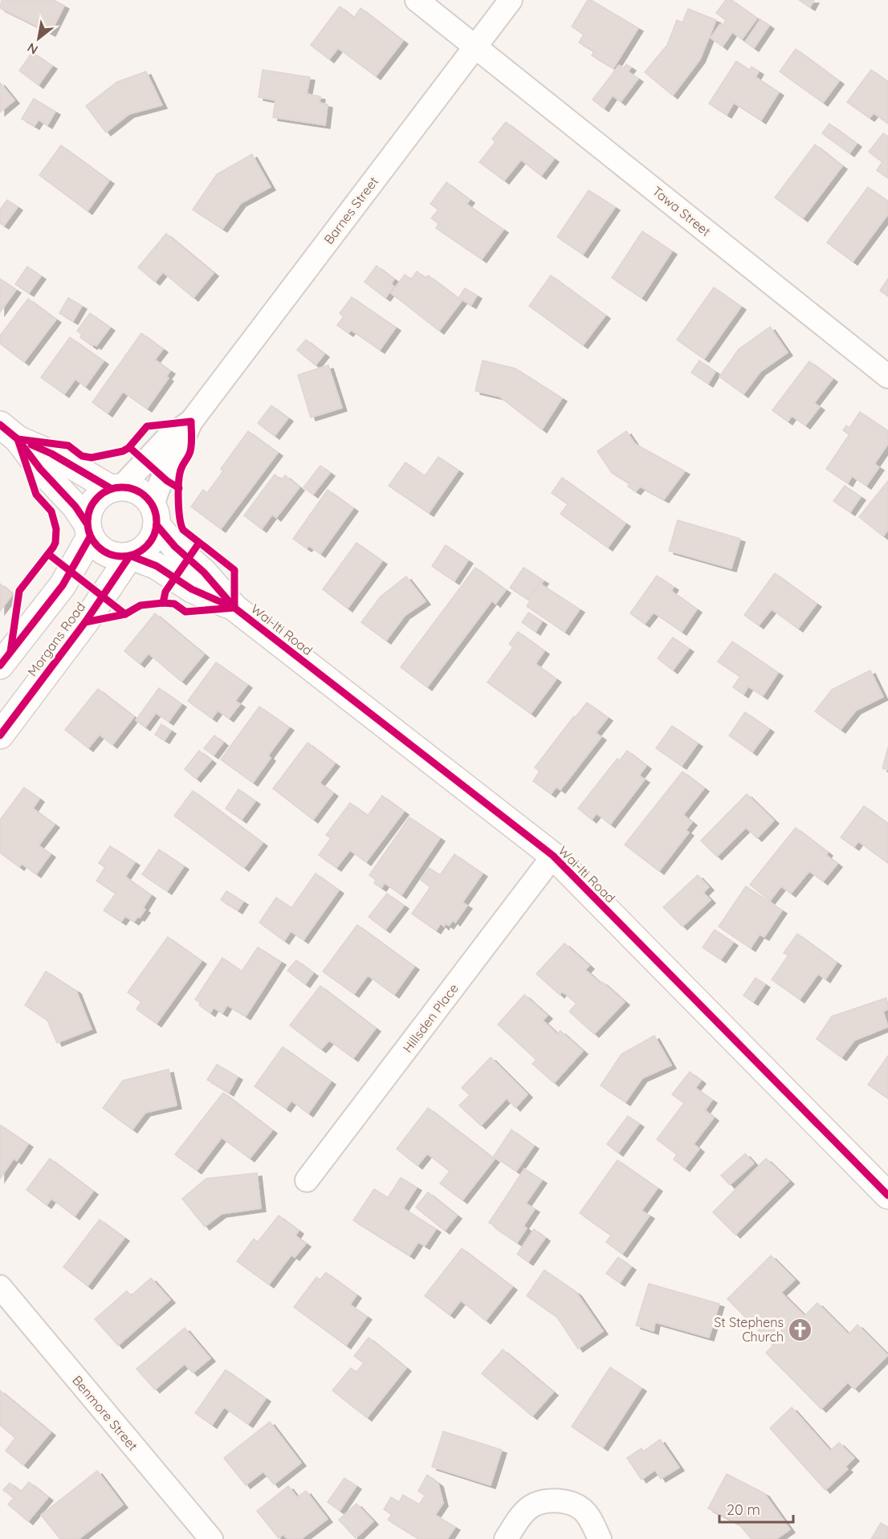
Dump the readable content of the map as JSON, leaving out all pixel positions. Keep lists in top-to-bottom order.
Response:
{
  "streets": {
    "street": [
      "Barnes Street",
      "Tawa Street",
      "Wai-Iti Road",
      "Morgans Road",
      "Hillsden Place",
      "Benmore Street"
    ]
  },
  "crossings": [
    ["Barnes Street", "Tawa Street"],
    ["Barnes Street", "Wai-Iti Road"],
    ["Barnes Street", "Morgans Road"],
    ["Wai-Iti Road", "Morgans Road"],
    ["Wai-Iti Road", "Hillsden Place"]
  ],
  "places": {
    "church": ["St Stephens Church"]
  },
  "scale_bar": "20 m",
  "north": "bottom left"
}
